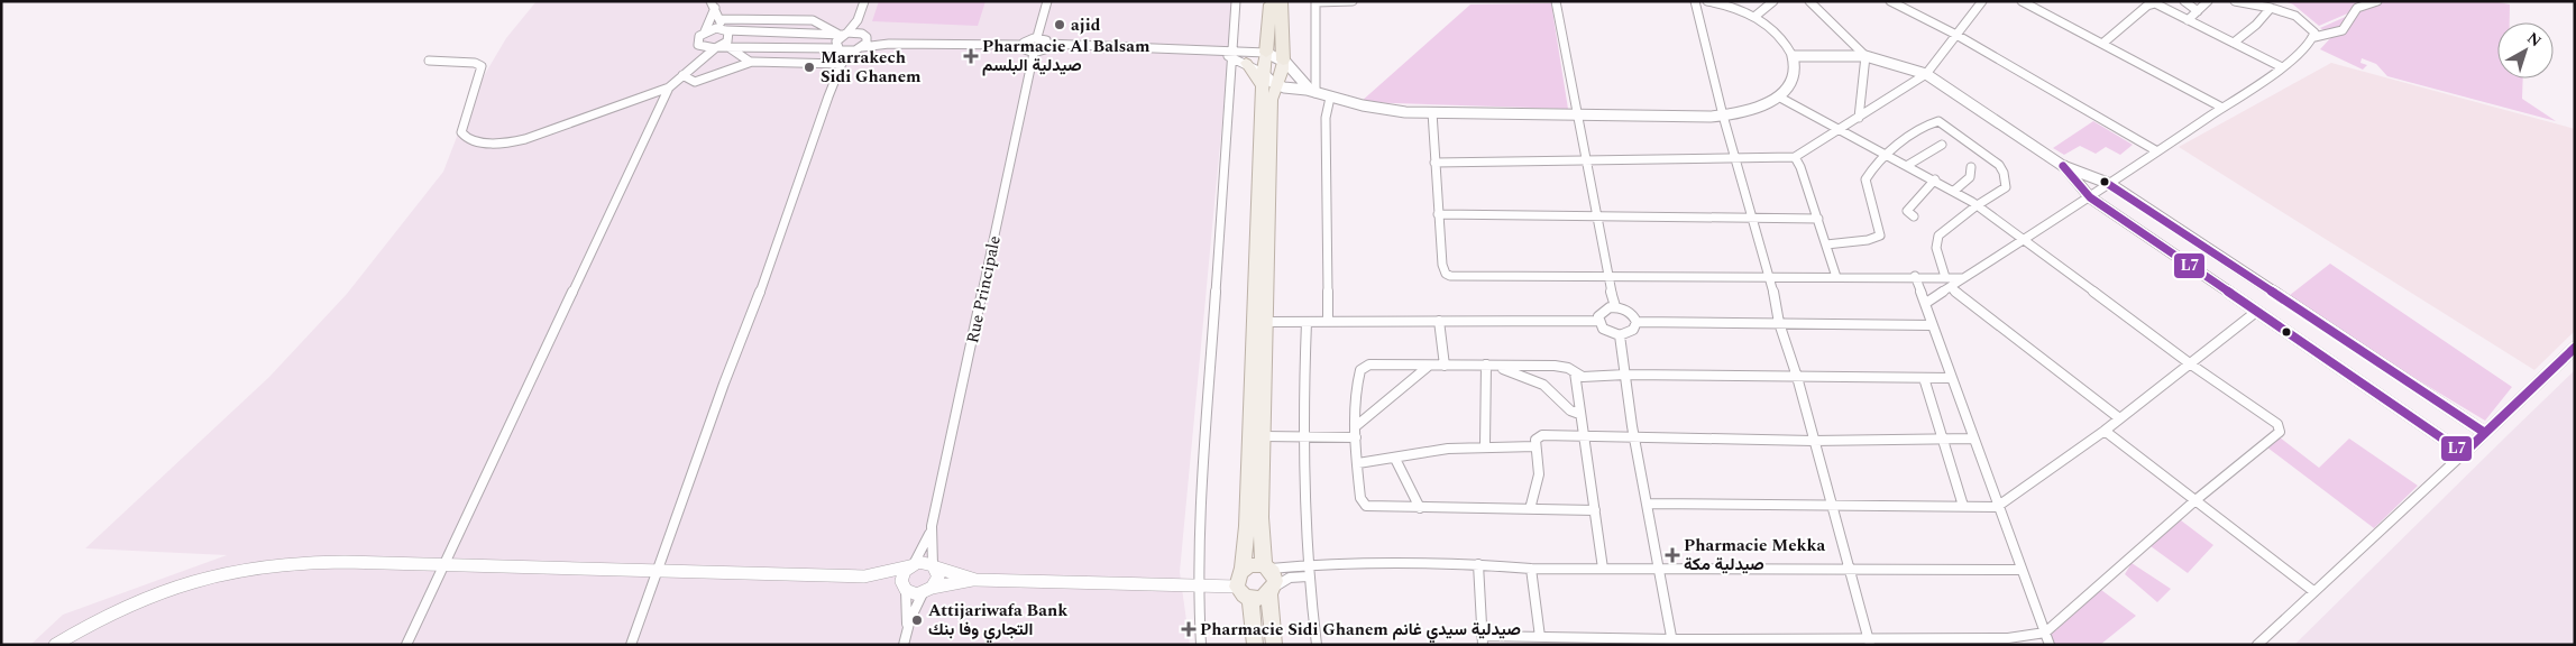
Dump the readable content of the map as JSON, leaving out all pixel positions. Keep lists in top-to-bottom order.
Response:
{
  "streets": {
    "street": ["Rue Principale"]
  },
  "places": {
    "other": ["ajid", "Marrakech Sidi Ghanem", "Attijariwafa Bank التجاري وفا بنك"],
    "health": ["Pharmacie Al Balsam صيدلية البلسم", "Pharmacie Mekka صيدلية مكة", "Pharmacie Sidi Ghanem صيدلية سيدي غانم"]
  },
  "lines": ["transit line L7"],
  "north": "top right"
}
